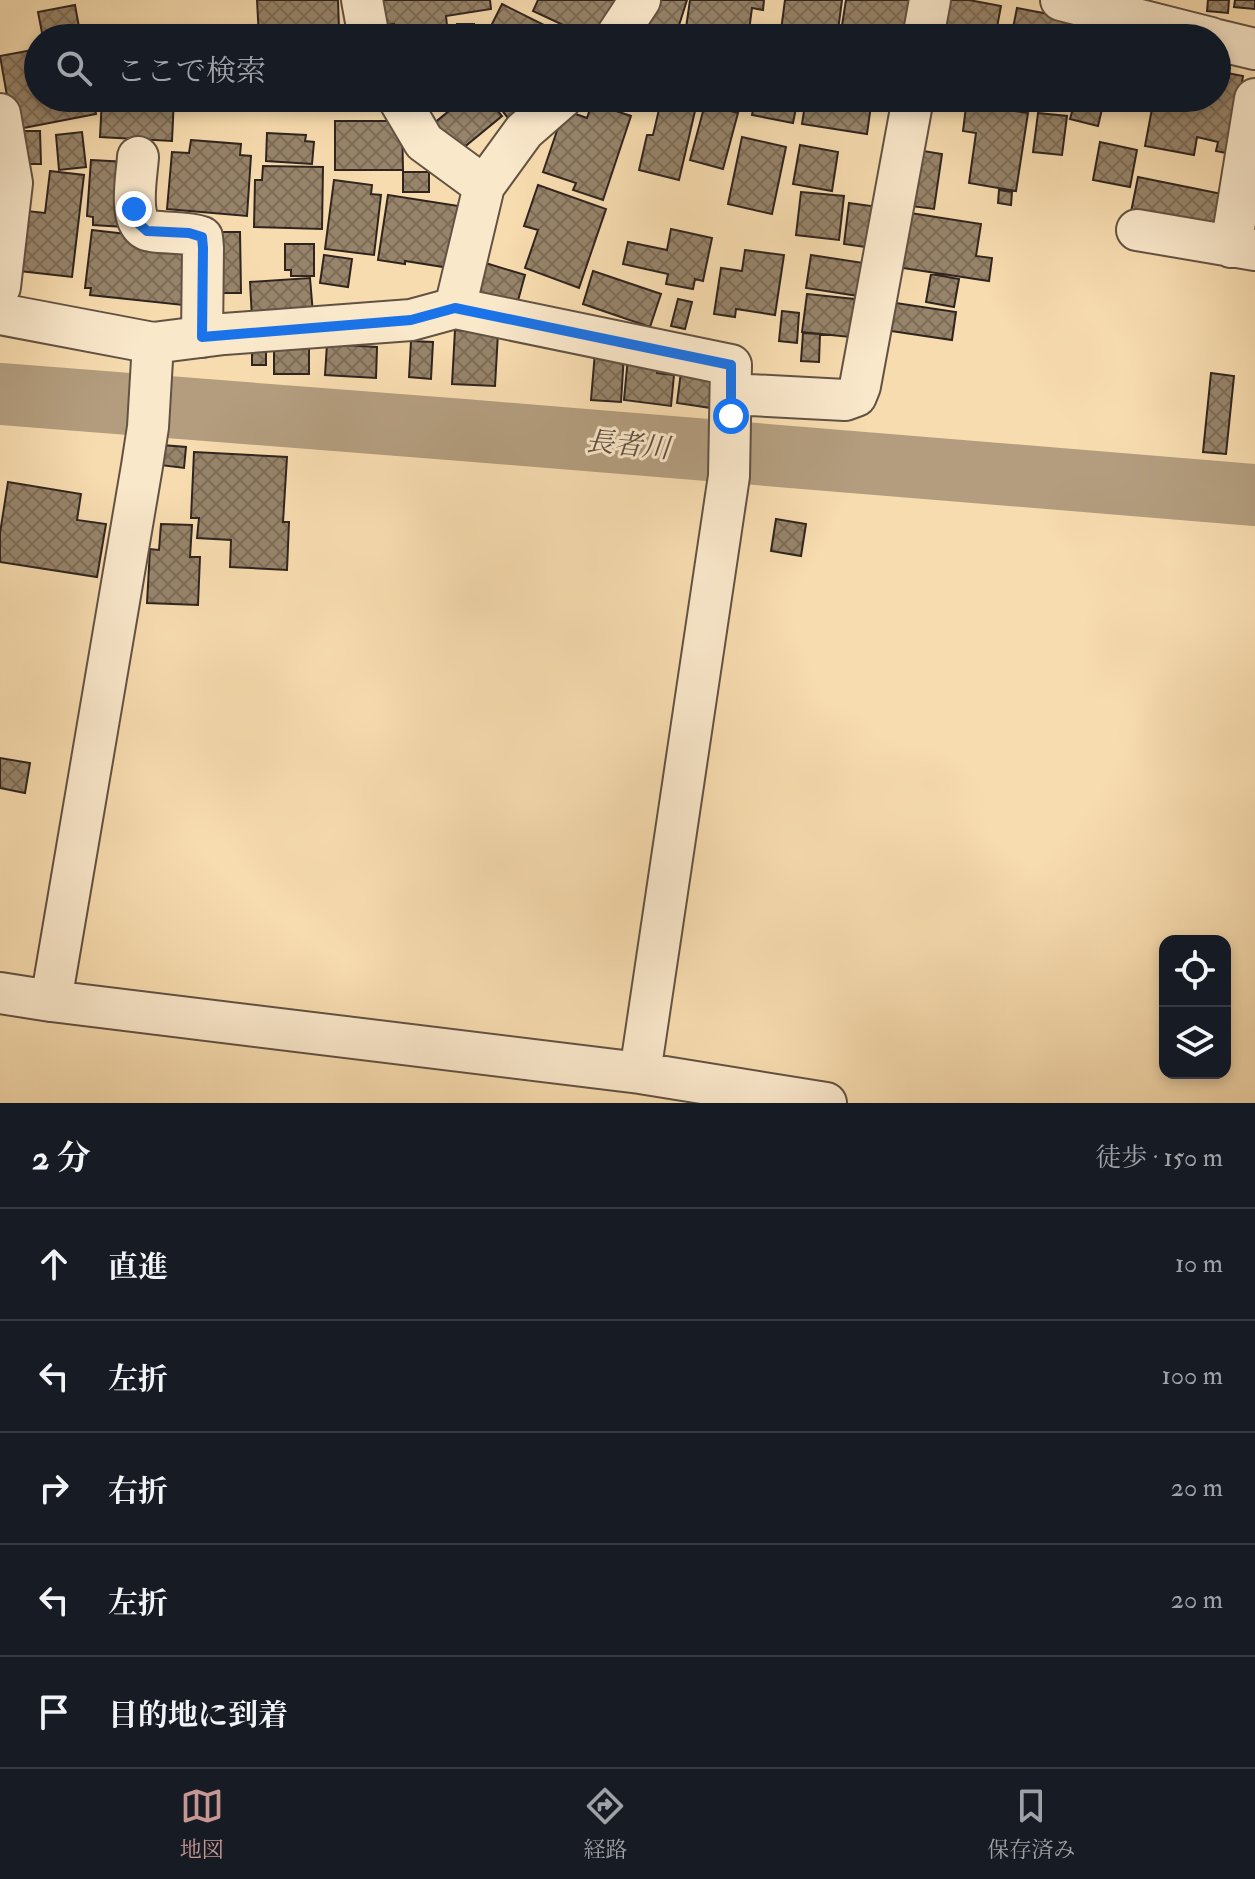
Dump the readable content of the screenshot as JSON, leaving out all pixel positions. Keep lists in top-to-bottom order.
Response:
{
  "water": ["長者川"],
  "page": {
    "search": "ここで検索",
    "heading": ["2 分", "徒歩 · 150 m"],
    "list": [
      ["直進", "10 m"],
      ["左折", "100 m"],
      ["右折", "20 m"],
      ["左折", "20 m"],
      "目的地に到着"
    ],
    "nav": ["地図", "経路", "保存済み"]
  }
}
